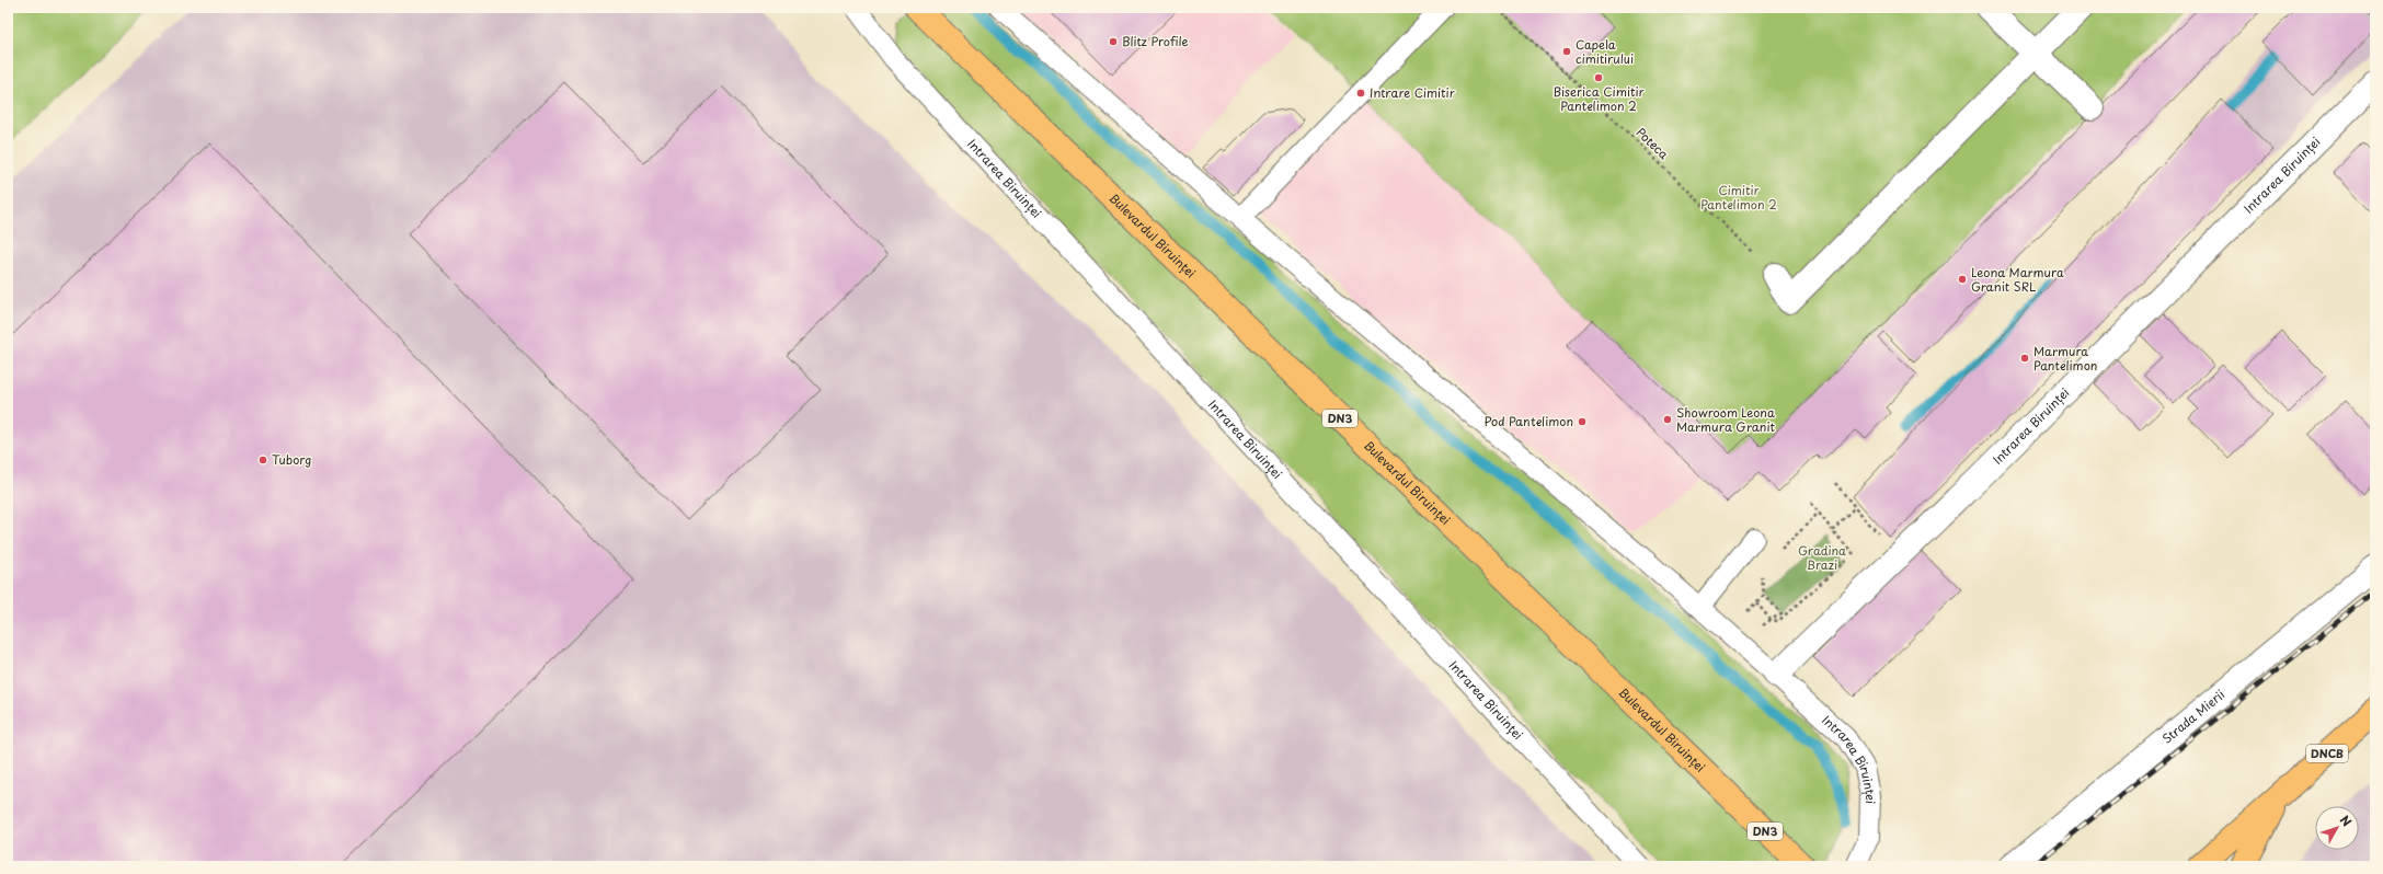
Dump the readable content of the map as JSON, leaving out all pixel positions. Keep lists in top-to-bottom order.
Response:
{
  "streets": {
    "main road": ["Bulevardul Biruinței", "DN3", "DNCB"],
    "street": ["Intrarea Biruinței", "Strada Mierii"],
    "path": ["Poteca"]
  },
  "parks": ["Cimitir Pantelimon 2", "Gradina Brazi"],
  "places": [
    "Blitz Profile",
    "Capela cimitirului",
    "Biserica Cimitir Pantelimon 2",
    "Intrare Cimitir",
    "Leona Marmura Granit SRL",
    "Marmura Pantelimon",
    "Showroom Leona Marmura Granit",
    "Pod Pantelimon",
    "Tuborg"
  ],
  "north": "top right"
}
